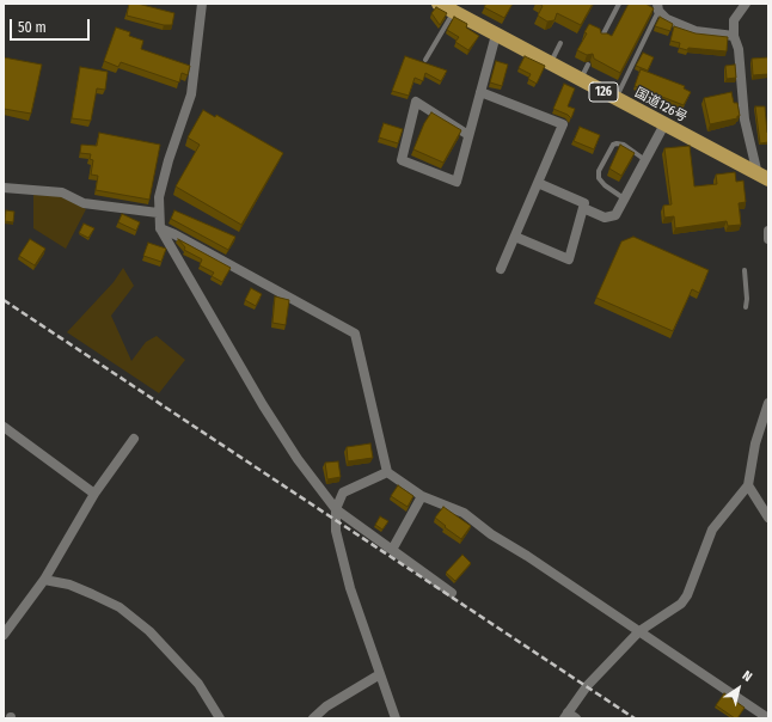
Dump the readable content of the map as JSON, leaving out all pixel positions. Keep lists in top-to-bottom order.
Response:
{
  "streets": {
    "highway": ["126", "国道126号"]
  },
  "scale_bar": "50 m",
  "north": "top right"
}
